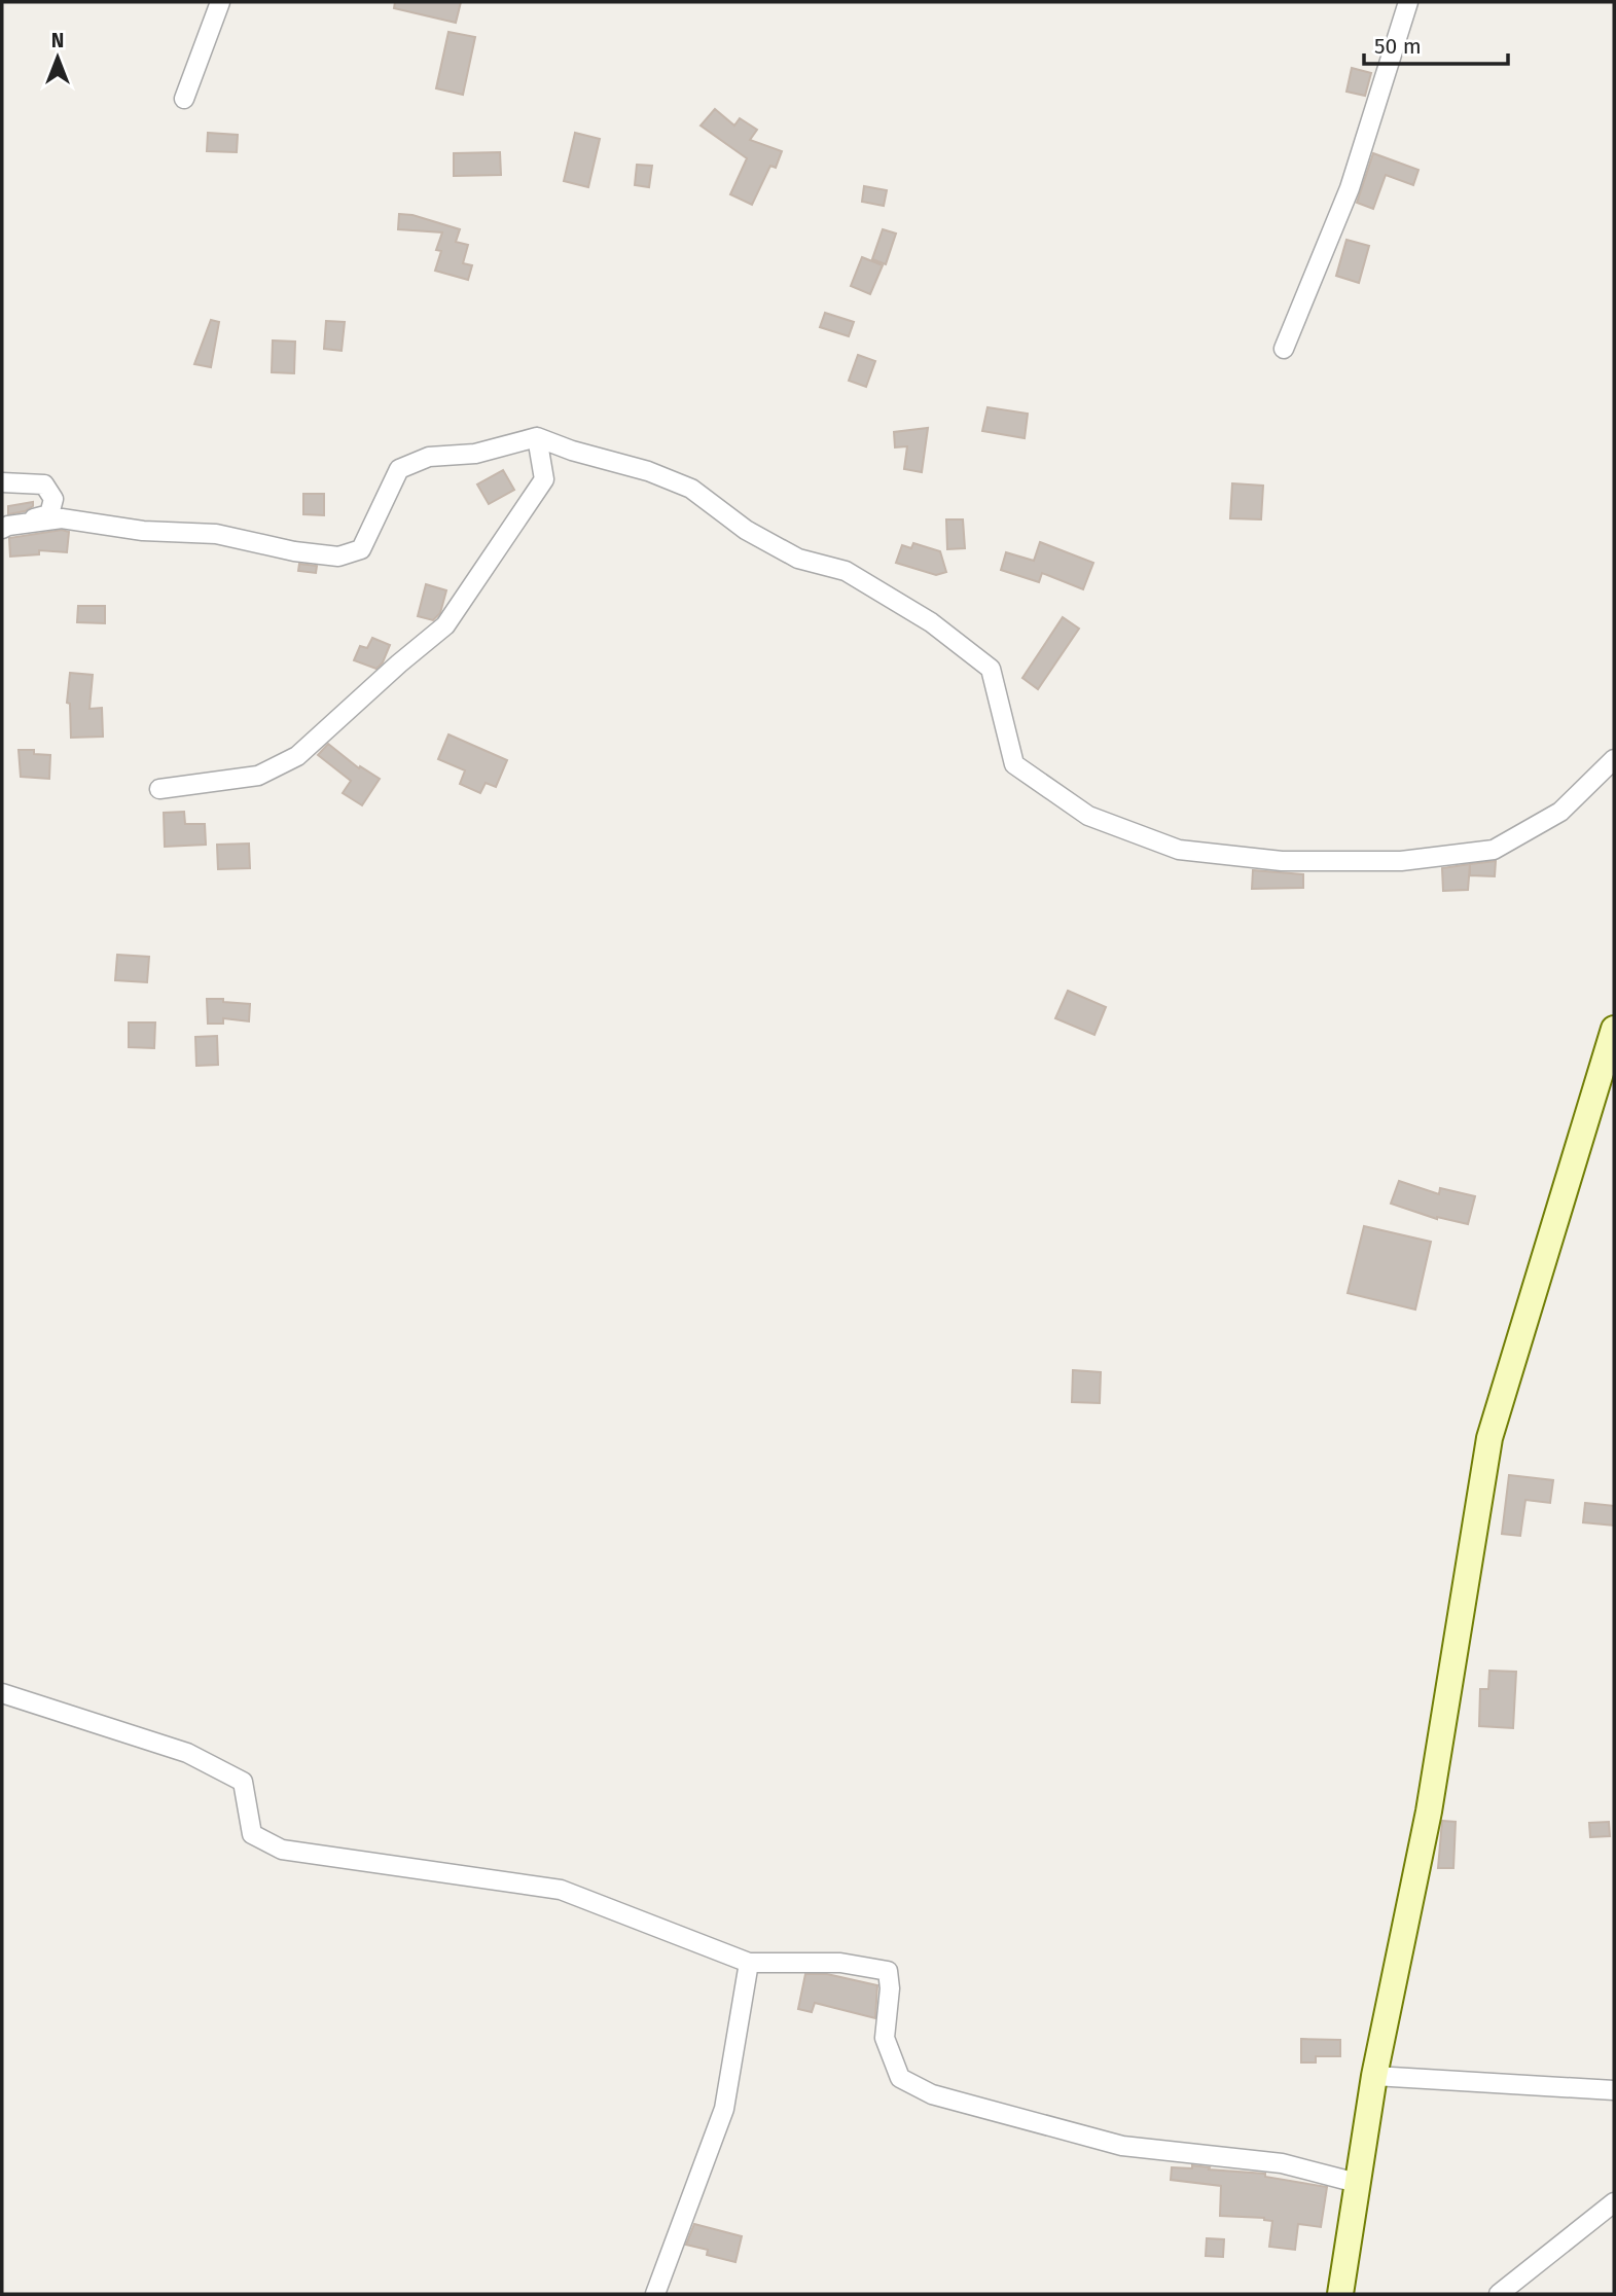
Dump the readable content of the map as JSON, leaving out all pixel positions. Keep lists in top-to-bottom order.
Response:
{
  "scale_bar": "50 m",
  "north": "top"
}
